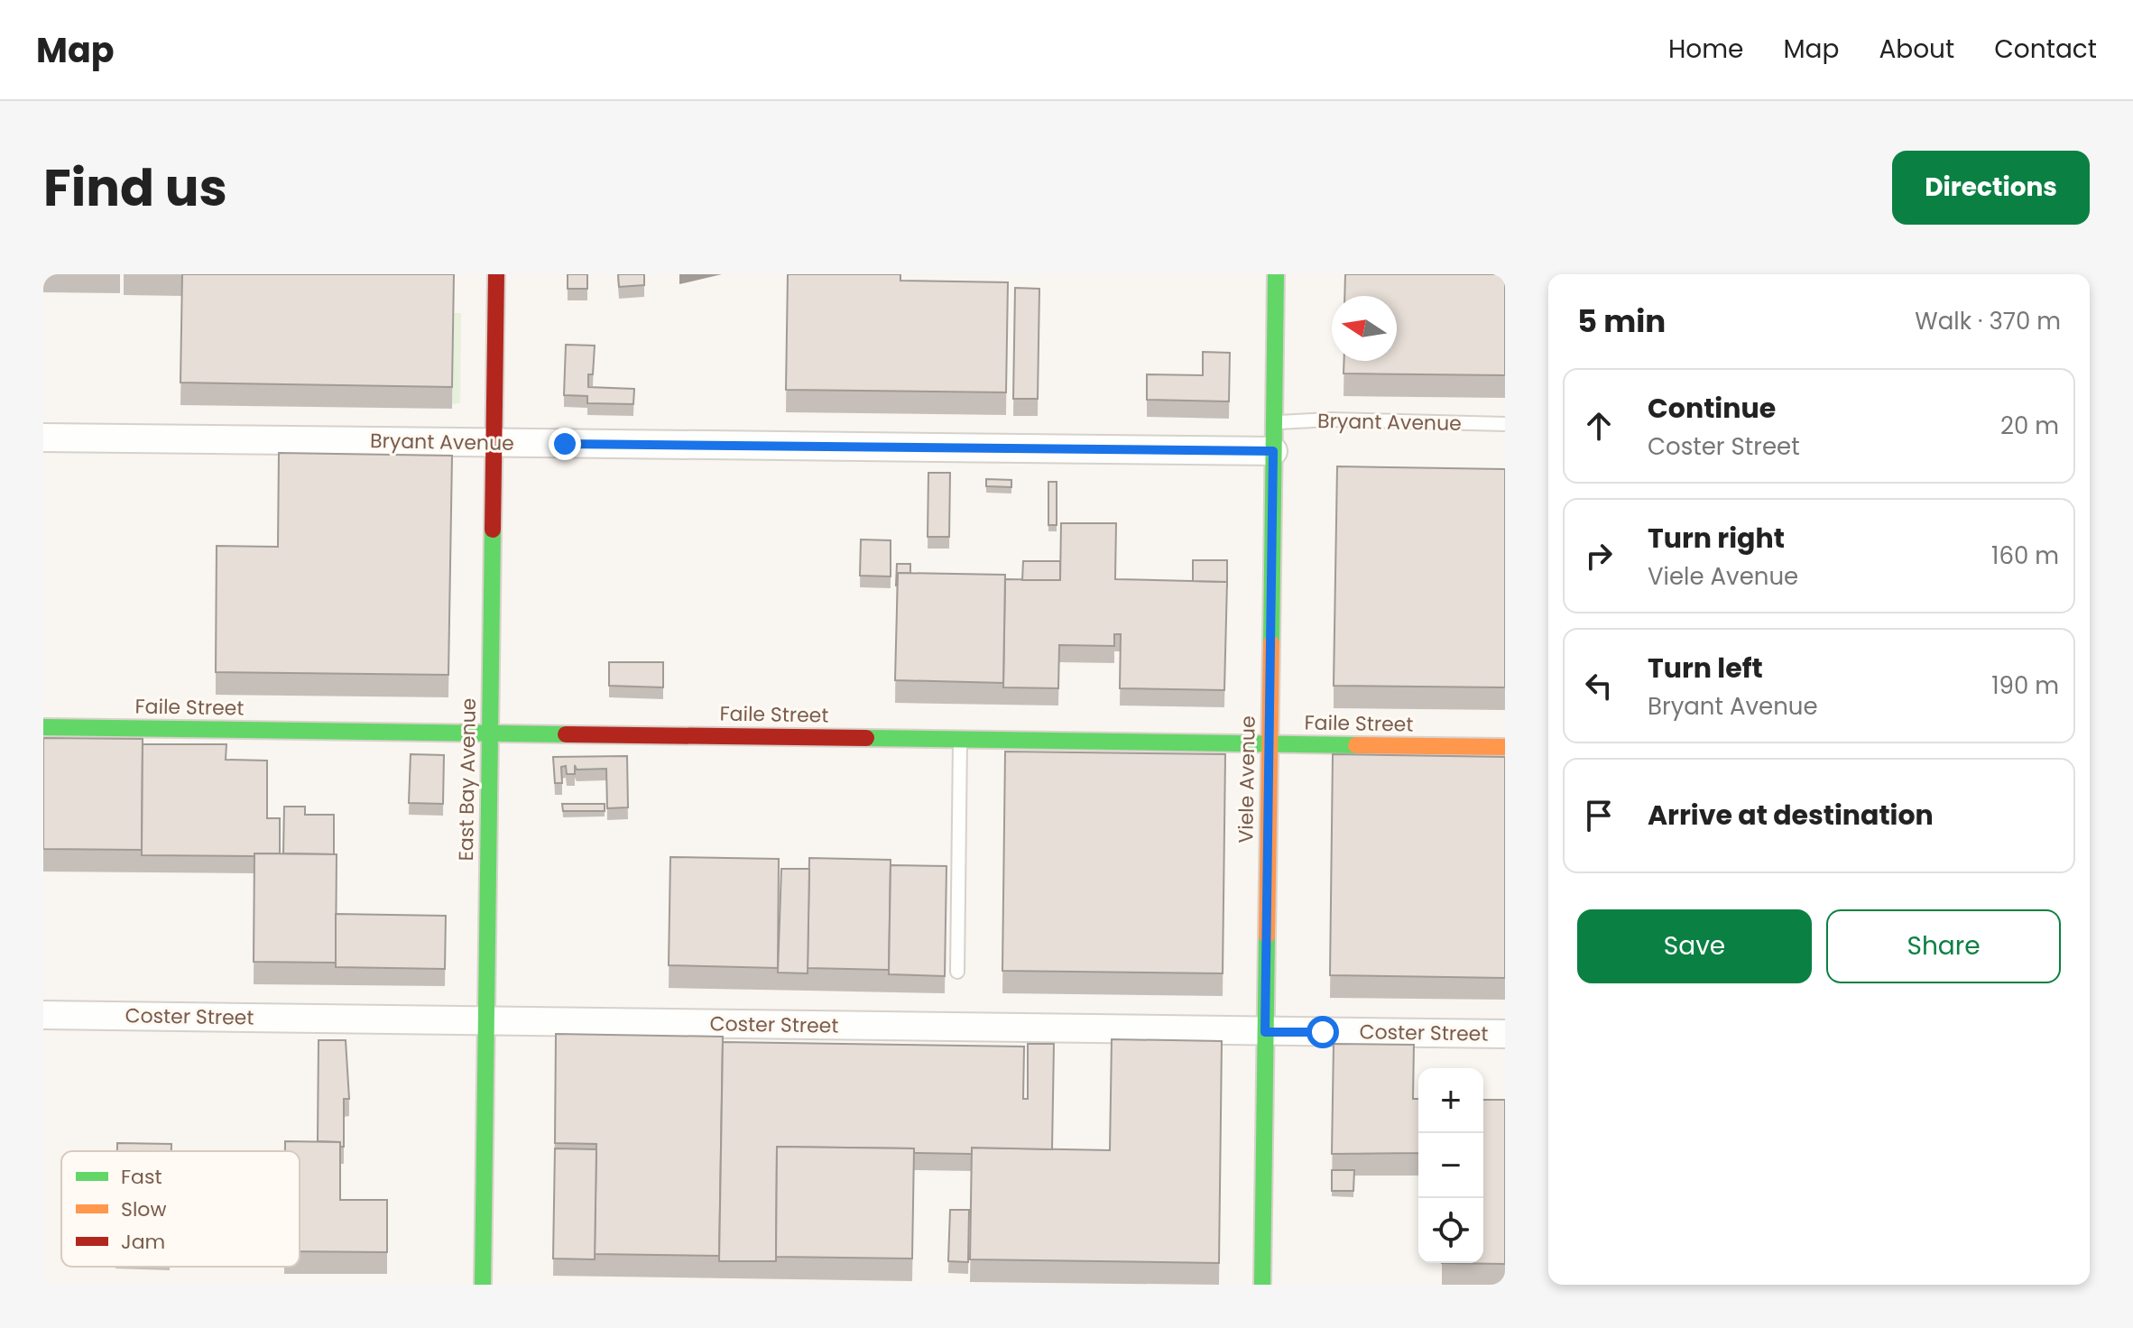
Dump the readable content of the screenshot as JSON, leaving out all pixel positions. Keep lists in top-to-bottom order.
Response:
{
  "streets": {
    "street": [
      "Bryant Avenue",
      "Faile Street",
      "East Bay Avenue",
      "Viele Avenue",
      "Coster Street"
    ]
  },
  "crossings": [
    ["Bryant Avenue", "East Bay Avenue"],
    ["Bryant Avenue", "Viele Avenue"],
    ["Faile Street", "East Bay Avenue"],
    ["Faile Street", "Viele Avenue"],
    ["East Bay Avenue", "Coster Street"],
    ["Viele Avenue", "Coster Street"]
  ],
  "legend": ["Fast", "Slow", "Jam"],
  "north": "left",
  "page": {
    "header": "Map",
    "nav": [
      "Home",
      "Map",
      "About",
      "Contact"
    ],
    "title": "Find us",
    "buttons": [
      "Directions",
      ["Save", "Share"]
    ],
    "heading": ["5 min", "Walk · 370 m"],
    "list": [
      ["Continue", "Coster Street", "20 m"],
      ["Turn right", "Viele Avenue", "160 m"],
      ["Turn left", "Bryant Avenue", "190 m"],
      "Arrive at destination"
    ],
    "map_buttons": ["+", "−"]
  }
}
